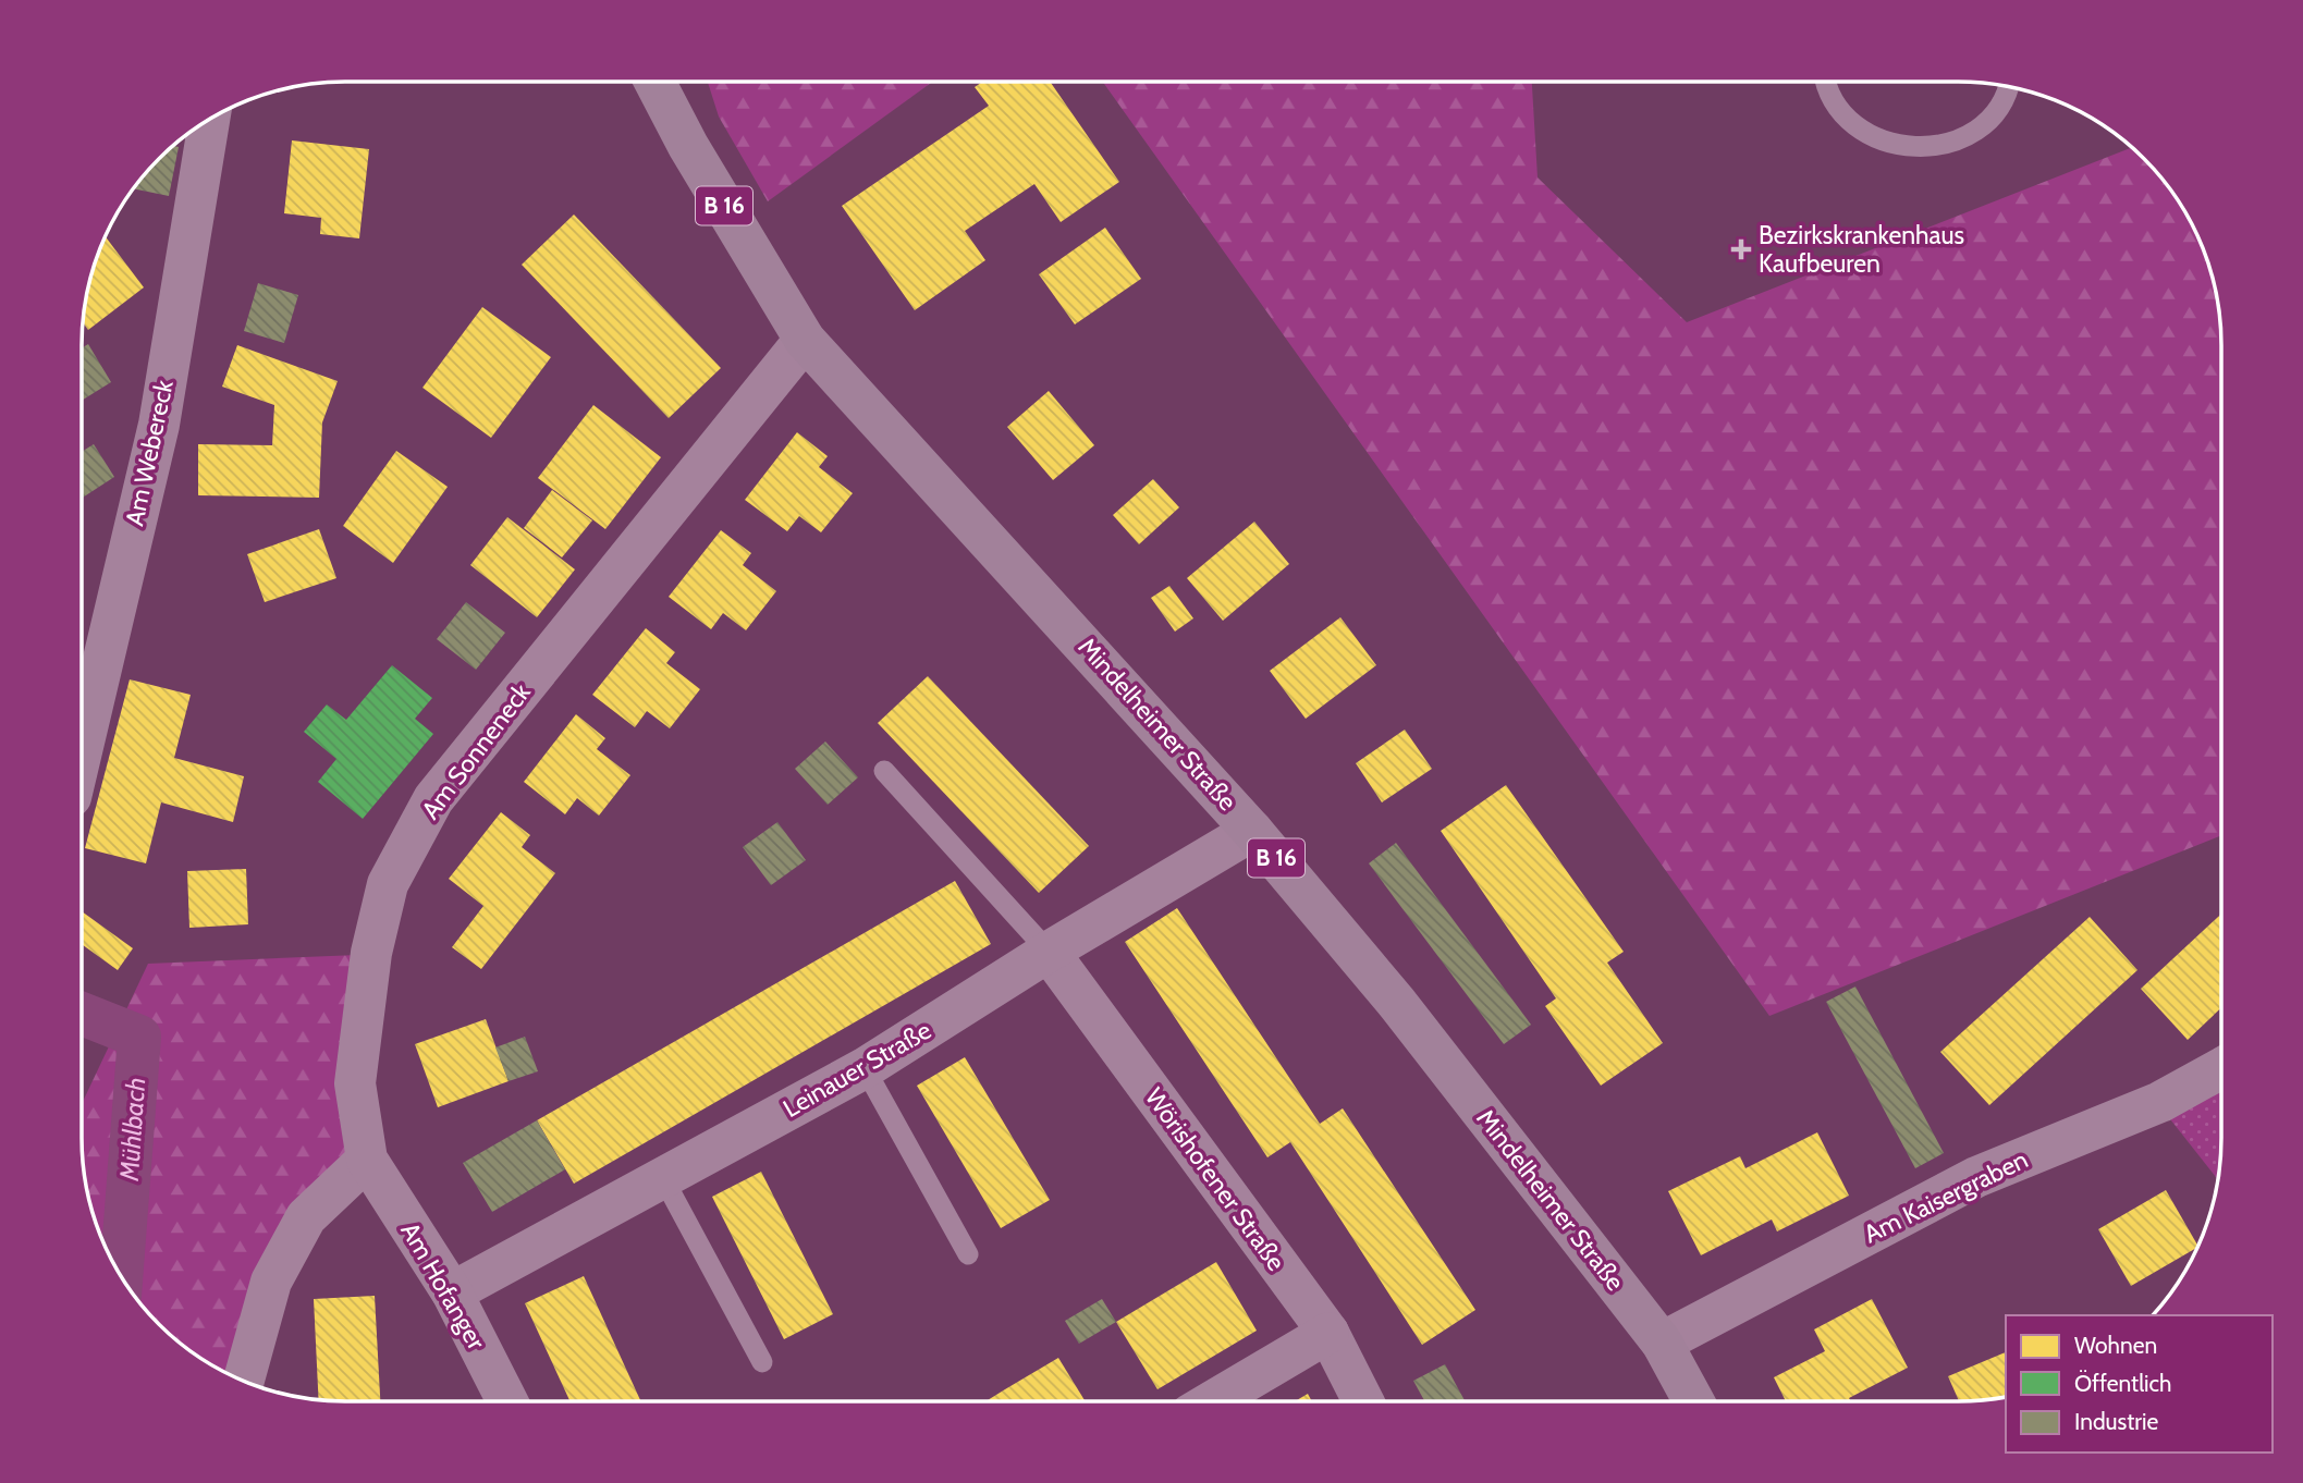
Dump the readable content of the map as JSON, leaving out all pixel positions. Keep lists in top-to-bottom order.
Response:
{
  "streets": {
    "main road": ["B 16", "Mindelheimer Straße"],
    "street": [
      "Am Webereck",
      "Am Sonneneck",
      "Leinauer Straße",
      "Wörishofener Straße",
      "Am Kaisergraben",
      "Am Hofanger"
    ]
  },
  "crossings": [
    ["Mindelheimer Straße", "Am Sonneneck"],
    ["Mindelheimer Straße", "Leinauer Straße"],
    ["Mindelheimer Straße", "Am Kaisergraben"],
    ["Am Sonneneck", "Am Hofanger"],
    ["Leinauer Straße", "Wörishofener Straße"],
    ["Leinauer Straße", "Am Hofanger"]
  ],
  "water": ["Mühlbach"],
  "places": {
    "health": ["Bezirkskrankenhaus Kaufbeuren"]
  },
  "legend": ["Wohnen", "Öffentlich", "Industrie"]
}
